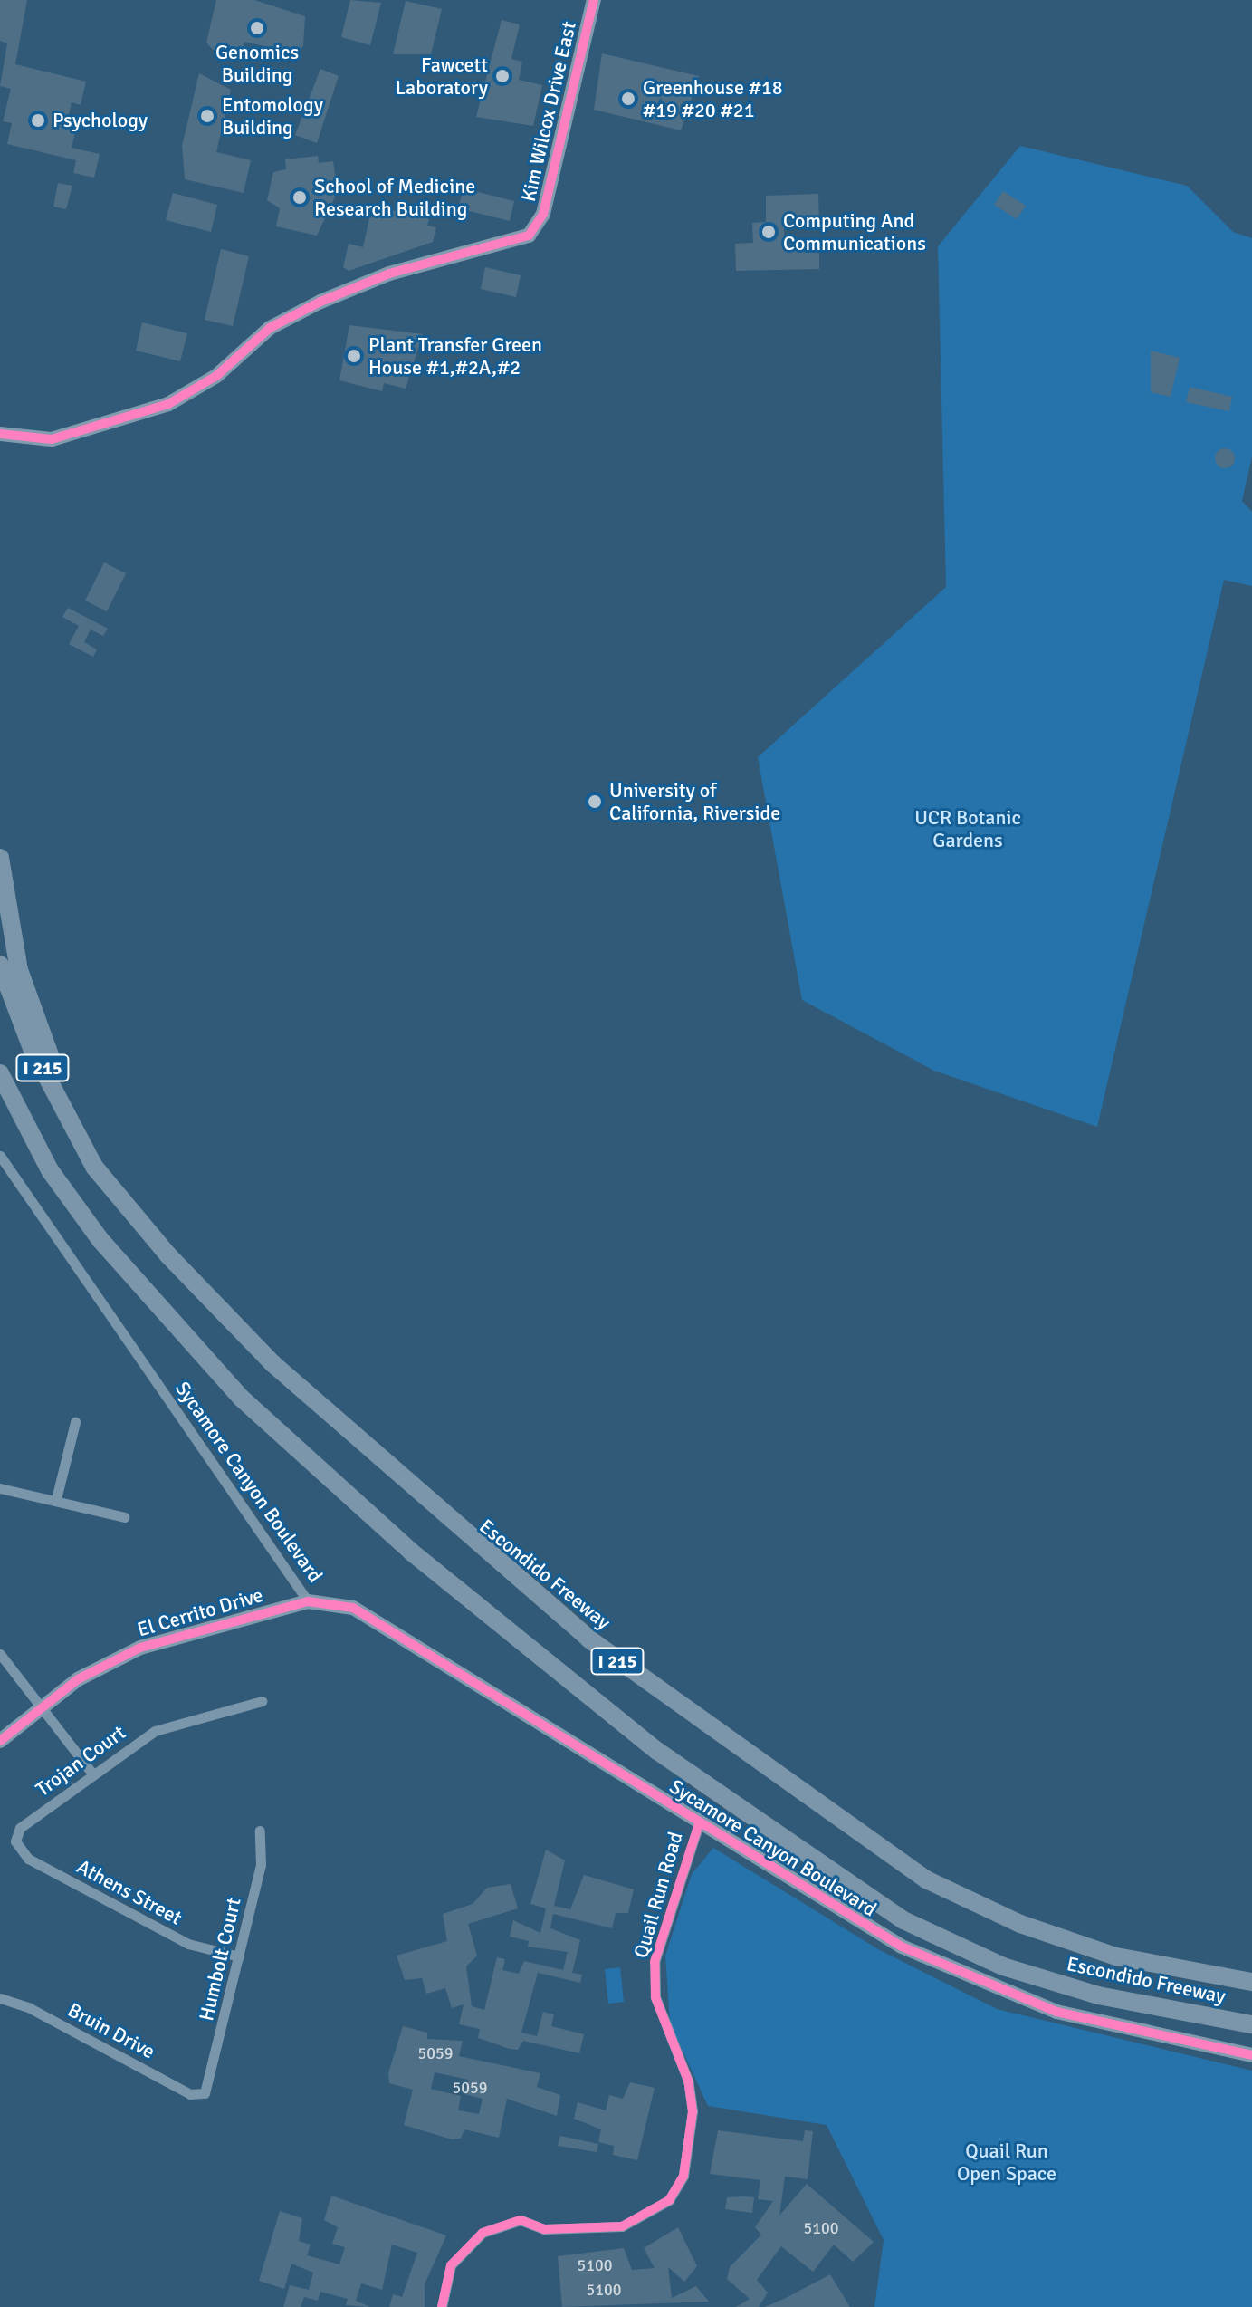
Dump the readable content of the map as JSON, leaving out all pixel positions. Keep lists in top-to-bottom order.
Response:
{
  "streets": {
    "highway": ["I 215", "Escondido Freeway"],
    "street": [
      "Kim Wilcox Drive East",
      "Sycamore Canyon Boulevard",
      "El Cerrito Drive",
      "Trojan Court",
      "Athens Street",
      "Quail Run Road",
      "Humbolt Court",
      "Bruin Drive"
    ]
  },
  "crossings": [
    ["Sycamore Canyon Boulevard", "El Cerrito Drive"],
    ["Sycamore Canyon Boulevard", "Quail Run Road"],
    ["Trojan Court", "Athens Street"],
    ["Athens Street", "Humbolt Court"],
    ["Humbolt Court", "Bruin Drive"]
  ],
  "parks": ["UCR Botanic Gardens", "Quail Run Open Space"],
  "places": [
    "Genomics Building",
    "Fawcett Laboratory",
    "Greenhouse #18 #19 #20 #21",
    "Entomology Building",
    "Psychology",
    "School of Medicine Research Building",
    "Computing And Communications",
    "Plant Transfer Green House #1,#2A,#2",
    "University of California, Riverside"
  ],
  "house_numbers": [
    "5059",
    "5059",
    "5100",
    "5100",
    "5100"
  ]
}
